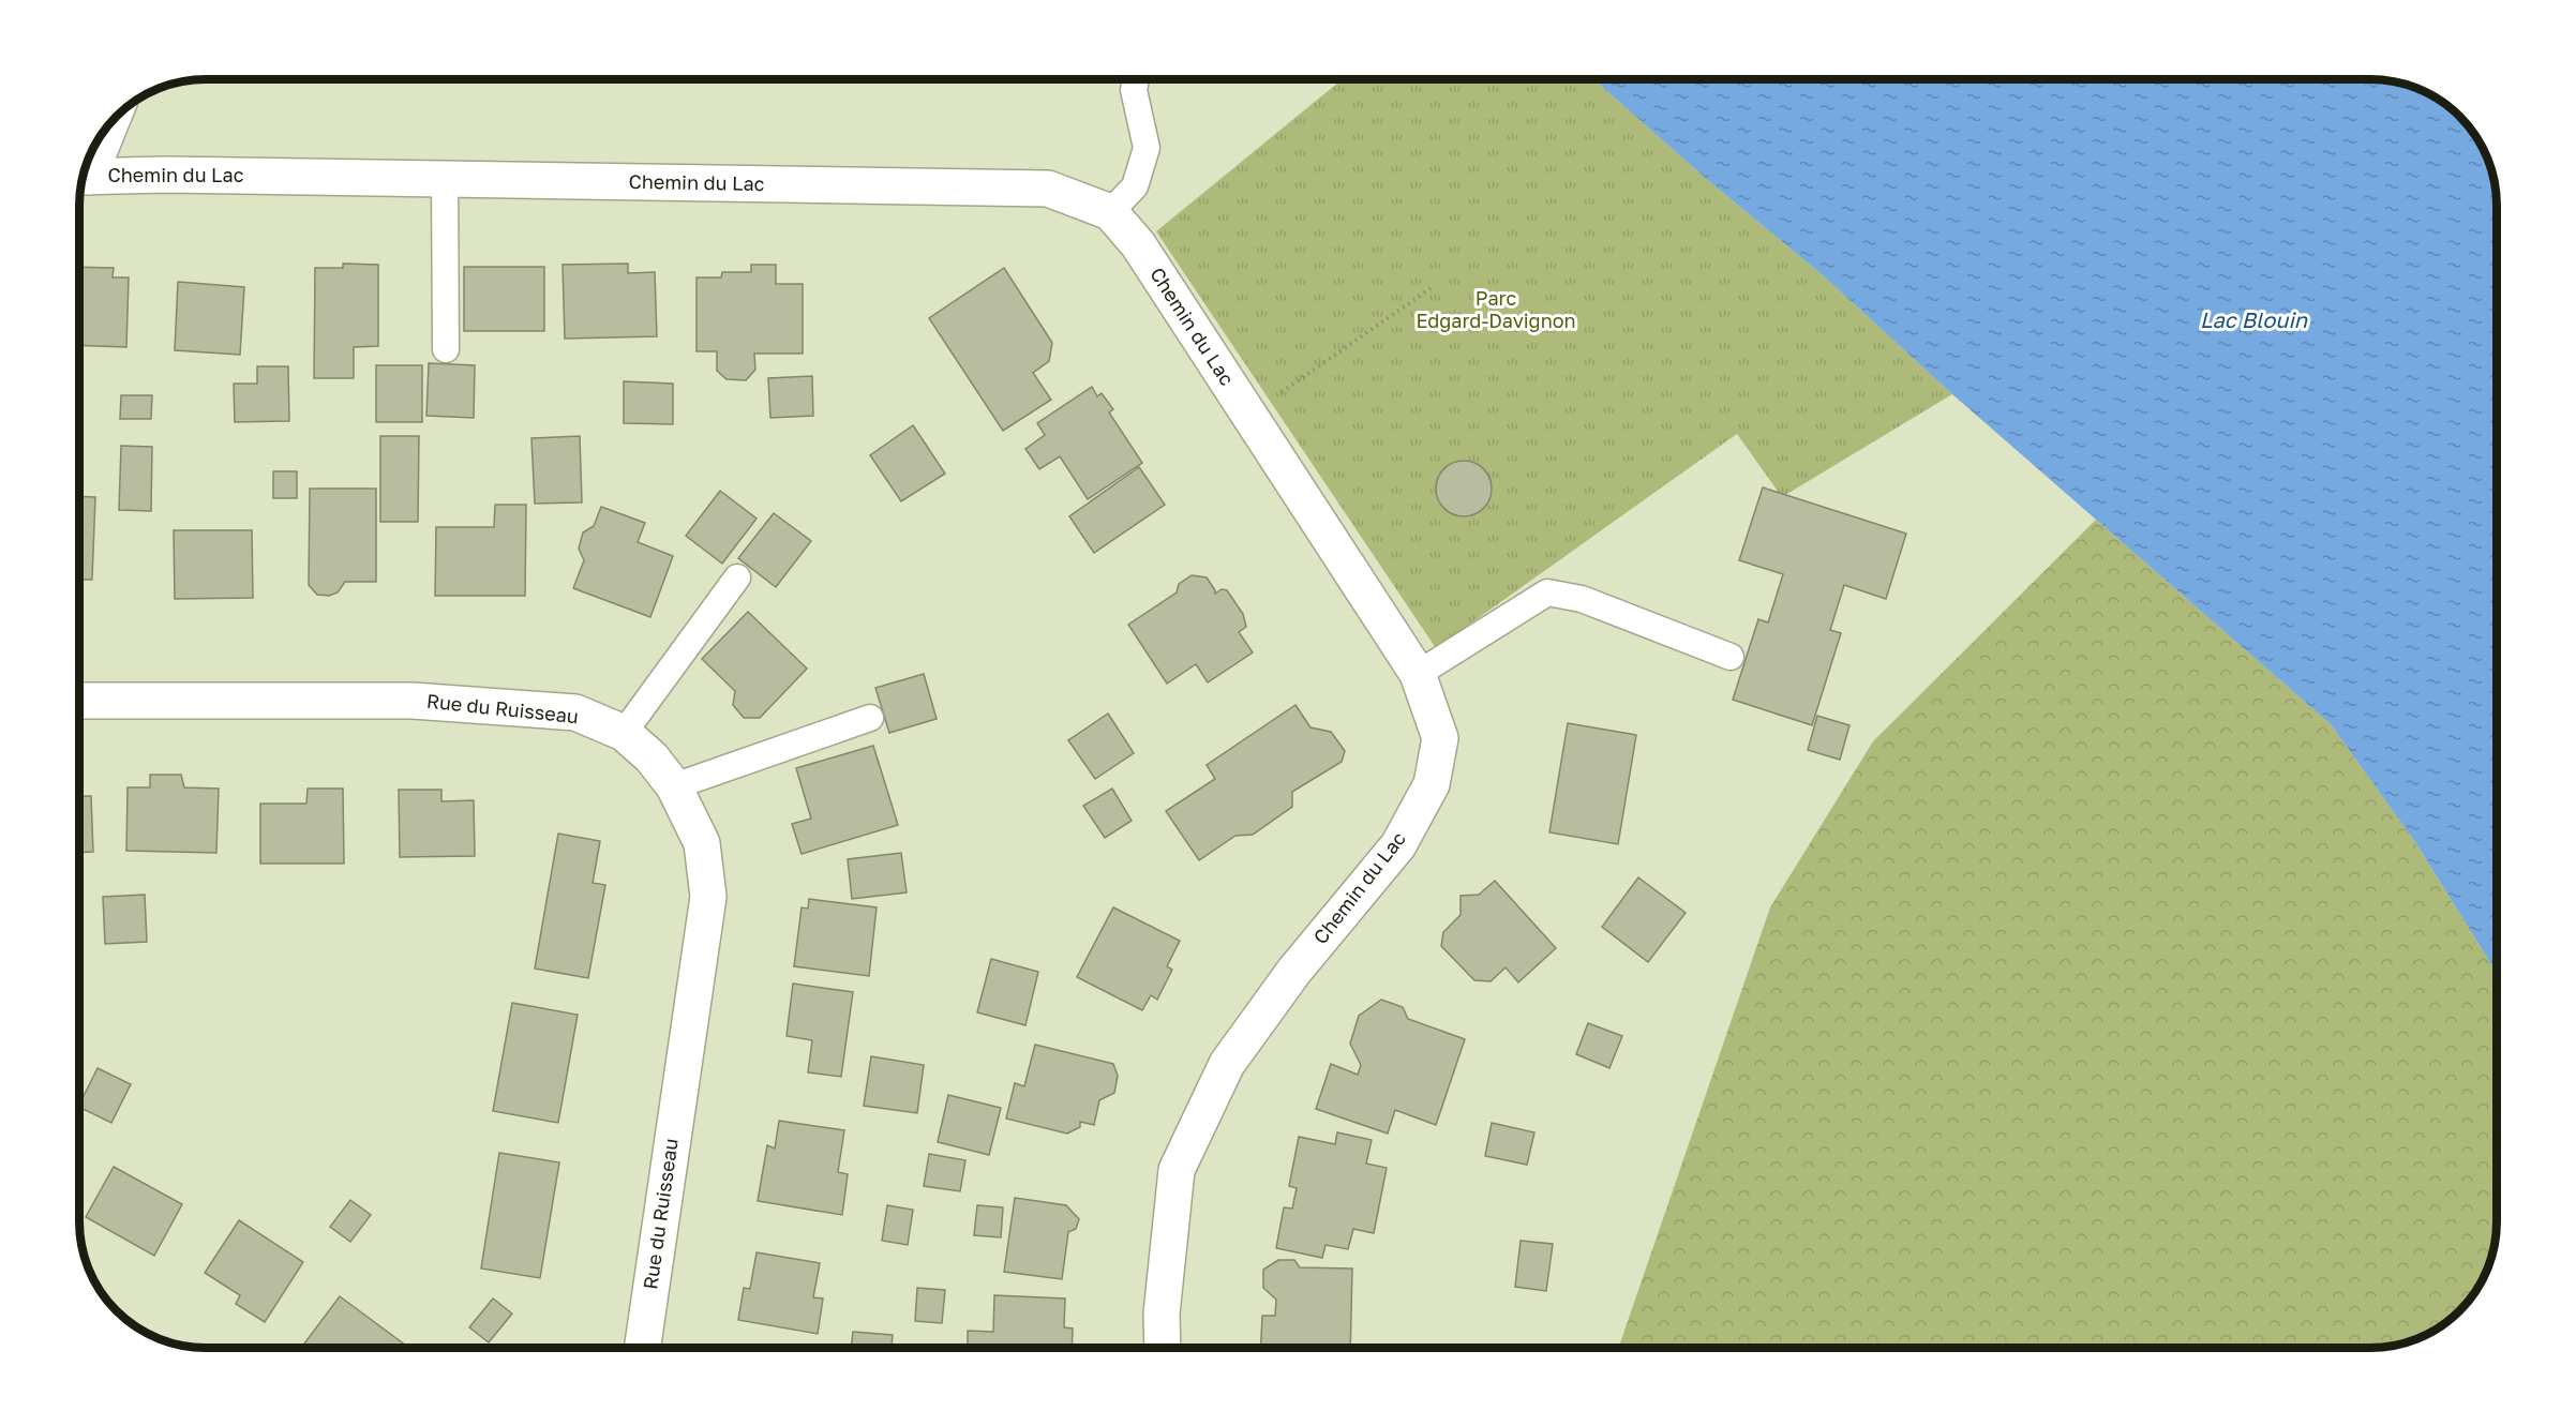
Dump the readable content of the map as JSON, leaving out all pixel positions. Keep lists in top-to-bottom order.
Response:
{
  "streets": {
    "street": ["Chemin du Lac", "Rue du Ruisseau"]
  },
  "water": ["Lac Blouin"],
  "parks": ["Parc Edgard-Davignon"]
}
